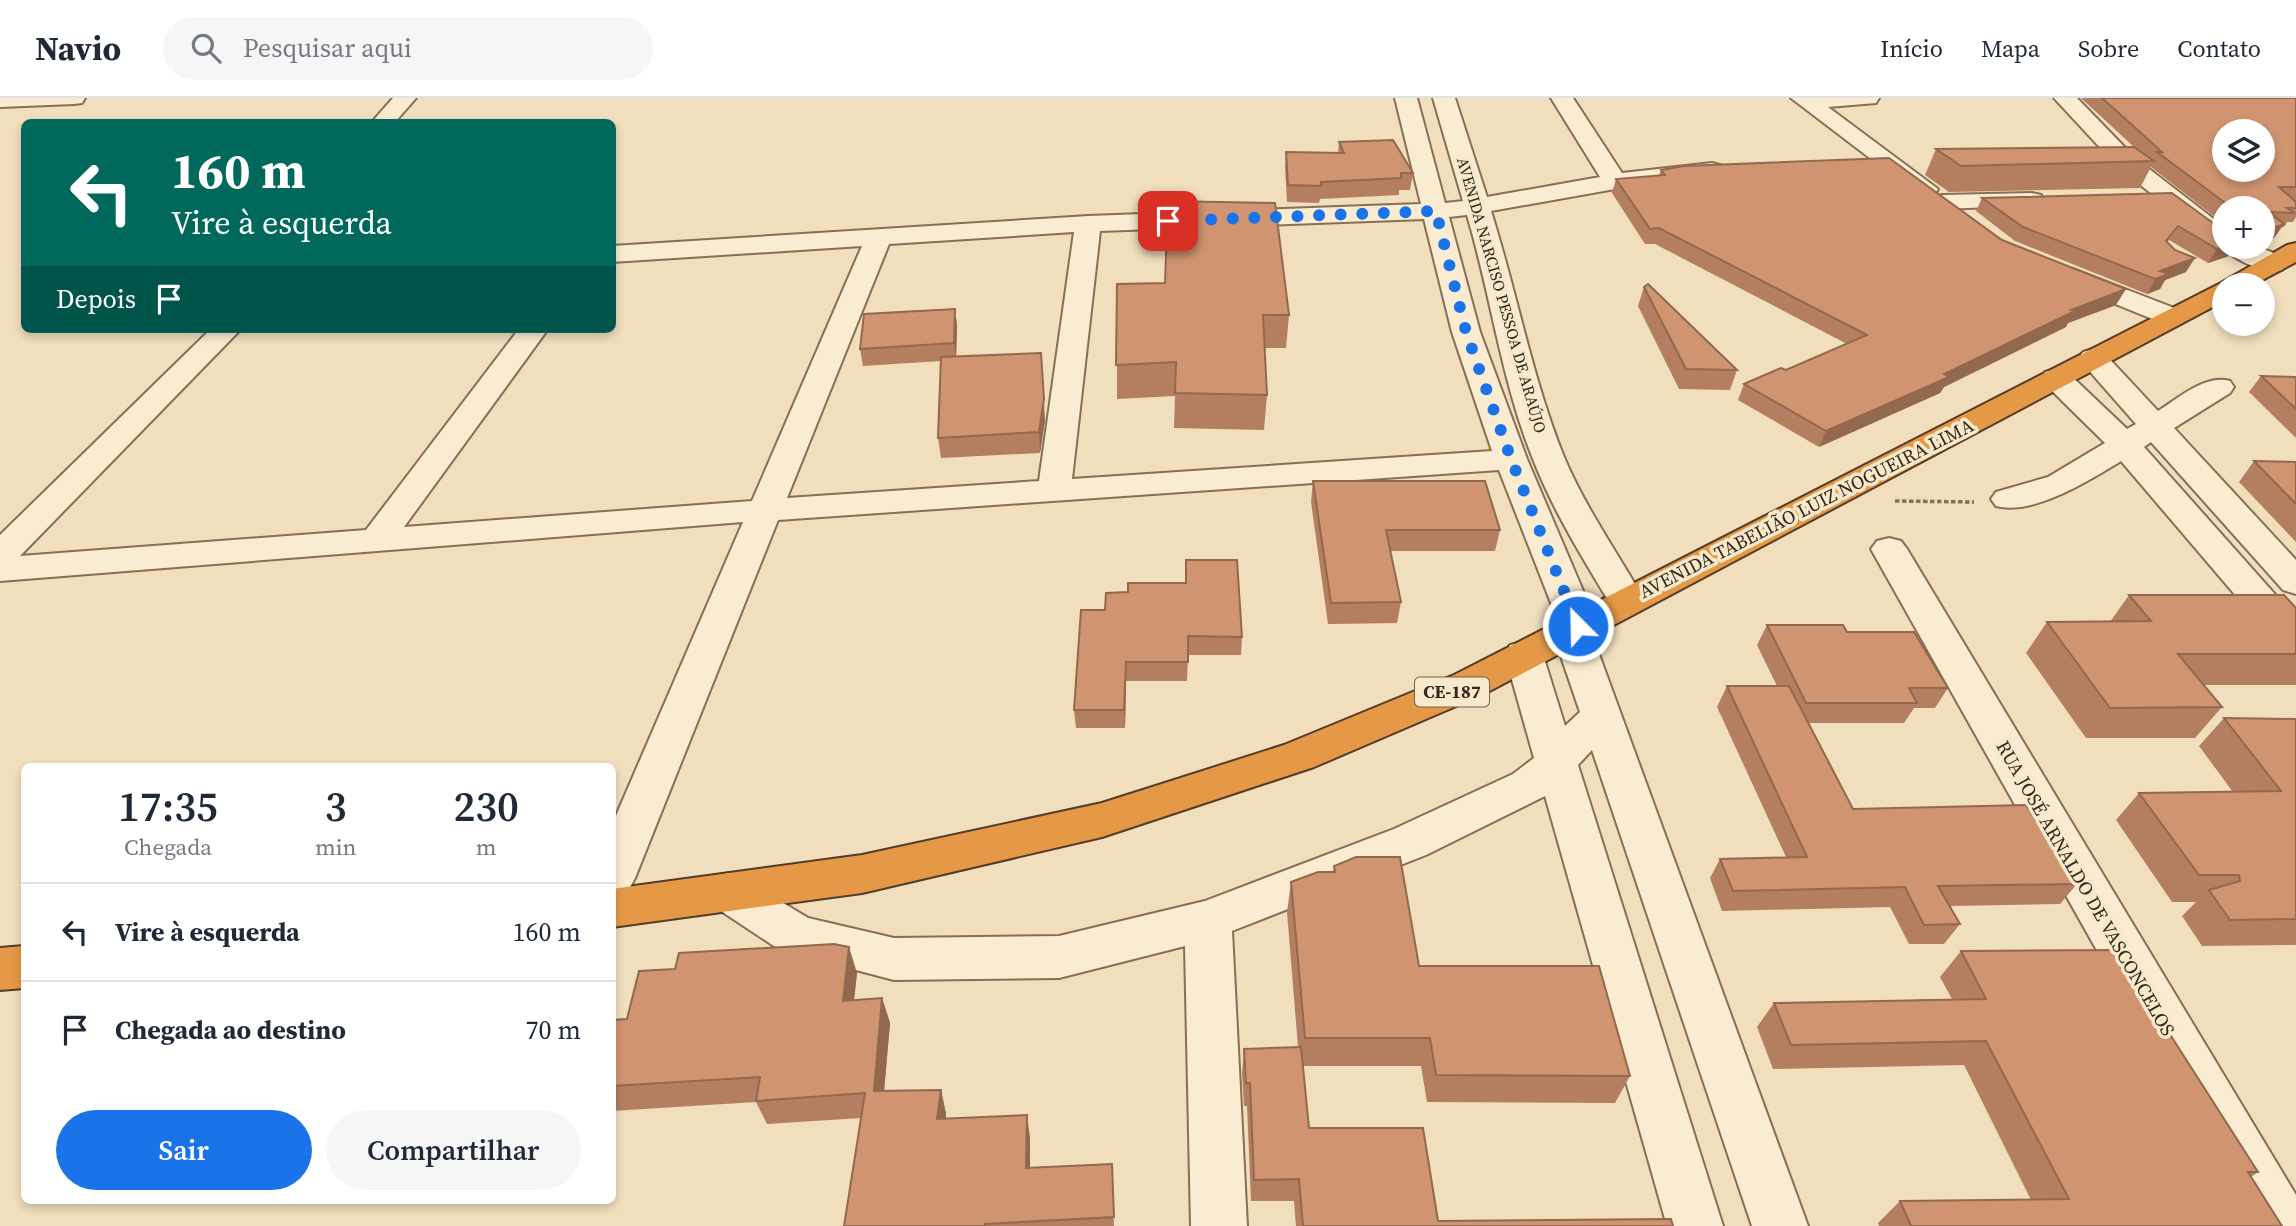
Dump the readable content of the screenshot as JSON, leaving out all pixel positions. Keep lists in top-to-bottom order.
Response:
{
  "streets": {
    "highway": ["AVENIDA TABELIÃO LUIZ NOGUEIRA LIMA", "CE-187"],
    "street": ["AVENIDA NARCISO PESSOA DE ARAÚJO", "RUA JOSÉ ARNALDO DE VASCONCELOS"]
  },
  "crossings": [
    ["AVENIDA NARCISO PESSOA DE ARAÚJO", "AVENIDA TABELIÃO LUIZ NOGUEIRA LIMA"]
  ],
  "page": {
    "header": "Navio",
    "search": "Pesquisar aqui",
    "nav": [
      "Início",
      "Mapa",
      "Sobre",
      "Contato"
    ],
    "map_buttons": ["+", "−"],
    "turn": ["160 m", "Vire à esquerda"],
    "then": "Depois",
    "eta": [
      "17:35",
      "Chegada",
      "3",
      "min",
      "230",
      "m"
    ],
    "list": [
      {
        "name": "Vire à esquerda",
        "value": "160 m"
      },
      {
        "name": "Chegada ao destino",
        "value": "70 m"
      }
    ],
    "buttons": ["Sair", "Compartilhar"]
  }
}
